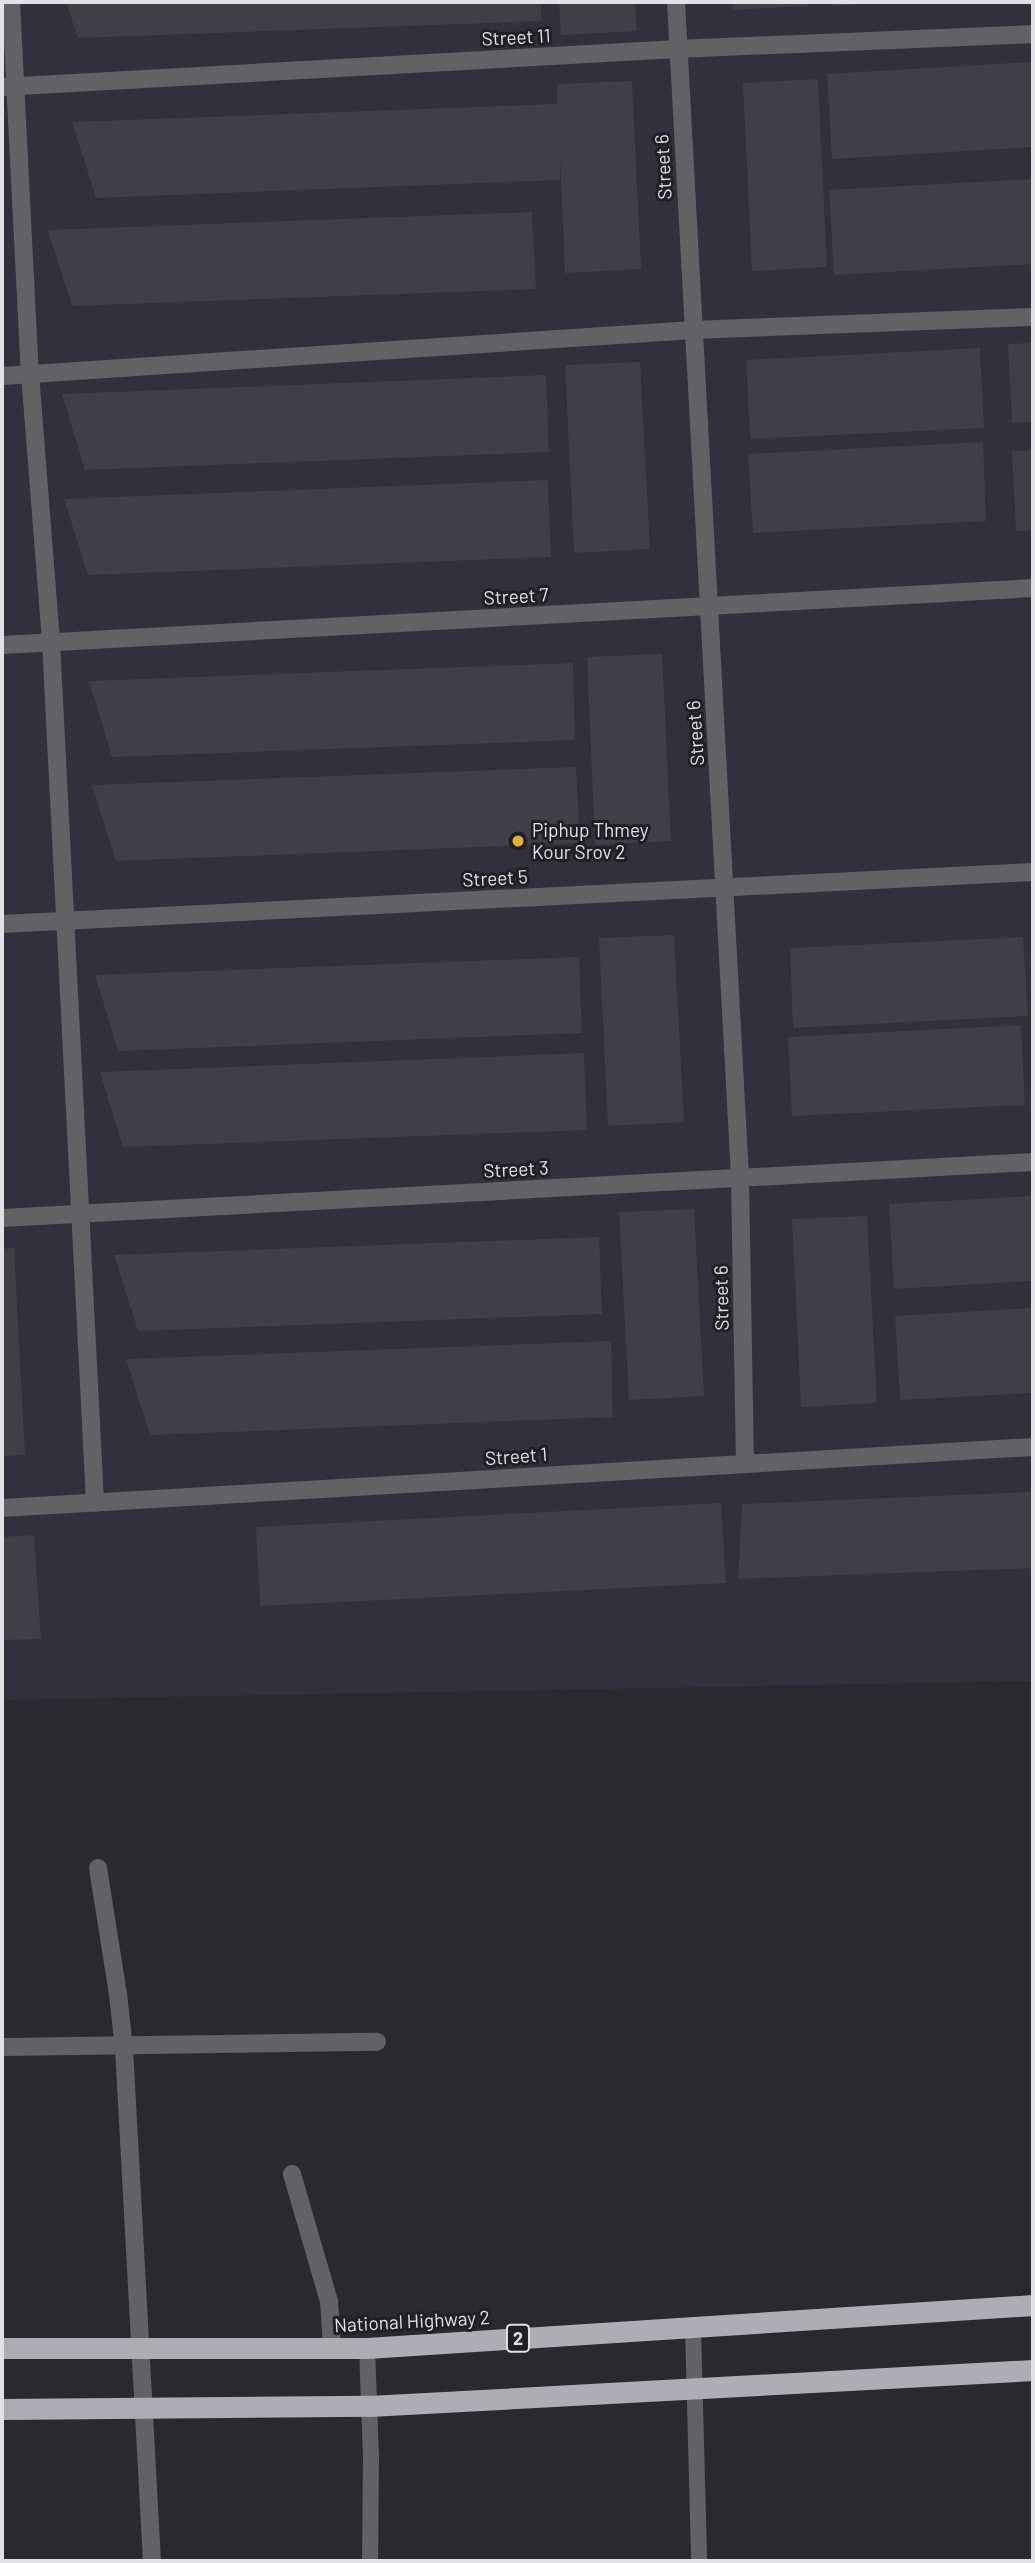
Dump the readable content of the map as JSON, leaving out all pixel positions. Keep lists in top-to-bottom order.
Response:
{
  "streets": {
    "highway": ["National Highway 2", "2"],
    "street": [
      "Street 11",
      "Street 6",
      "Street 7",
      "Street 5",
      "Street 3",
      "Street 1"
    ]
  },
  "crossings": [
    ["Street 11", "Street 6"],
    ["Street 6", "Street 7"],
    ["Street 6", "Street 5"],
    ["Street 6", "Street 3"],
    ["Street 6", "Street 1"]
  ],
  "places": ["Piphup Thmey Kour Srov 2"]
}
